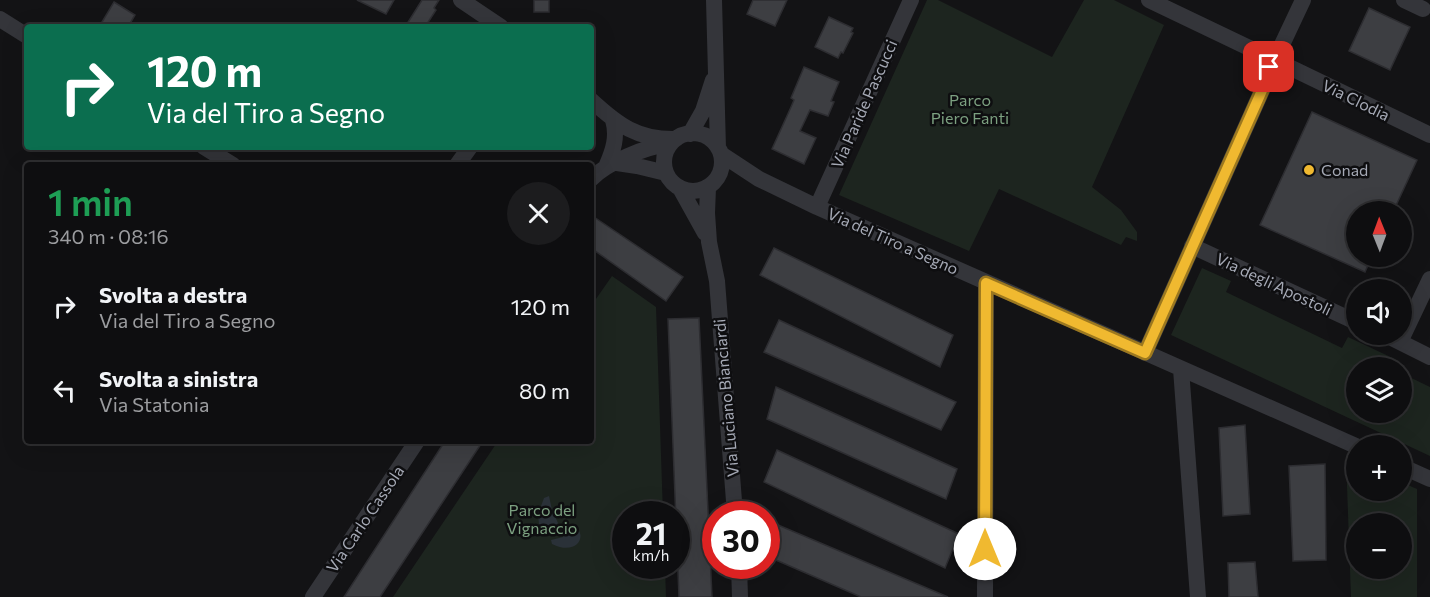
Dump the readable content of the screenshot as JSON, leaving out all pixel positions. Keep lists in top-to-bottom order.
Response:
{
  "streets": {
    "street": [
      "Via Clodia",
      "Via Paride Pascucci",
      "Via del Tiro a Segno",
      "Via degli Apostoli",
      "Via Luciano Bianciardi",
      "Via Carlo Cassola"
    ]
  },
  "crossings": [
    ["Via Paride Pascucci", "Via del Tiro a Segno"]
  ],
  "parks": ["Parco Piero Fanti", "Parco del Vignaccio"],
  "places": ["Conad"],
  "north": "top",
  "page": {
    "turn": ["120 m", "Via del Tiro a Segno"],
    "heading": ["1 min", "340 m · 08:16"],
    "map_buttons": ["+", "−"],
    "list": [
      {
        "name": "Svolta a destra",
        "note": "Via del Tiro a Segno",
        "value": "120 m"
      },
      {
        "name": "Svolta a sinistra",
        "note": "Via Statonia",
        "value": "80 m"
      }
    ],
    "speed": "21 km/h",
    "limit": "30"
  }
}
